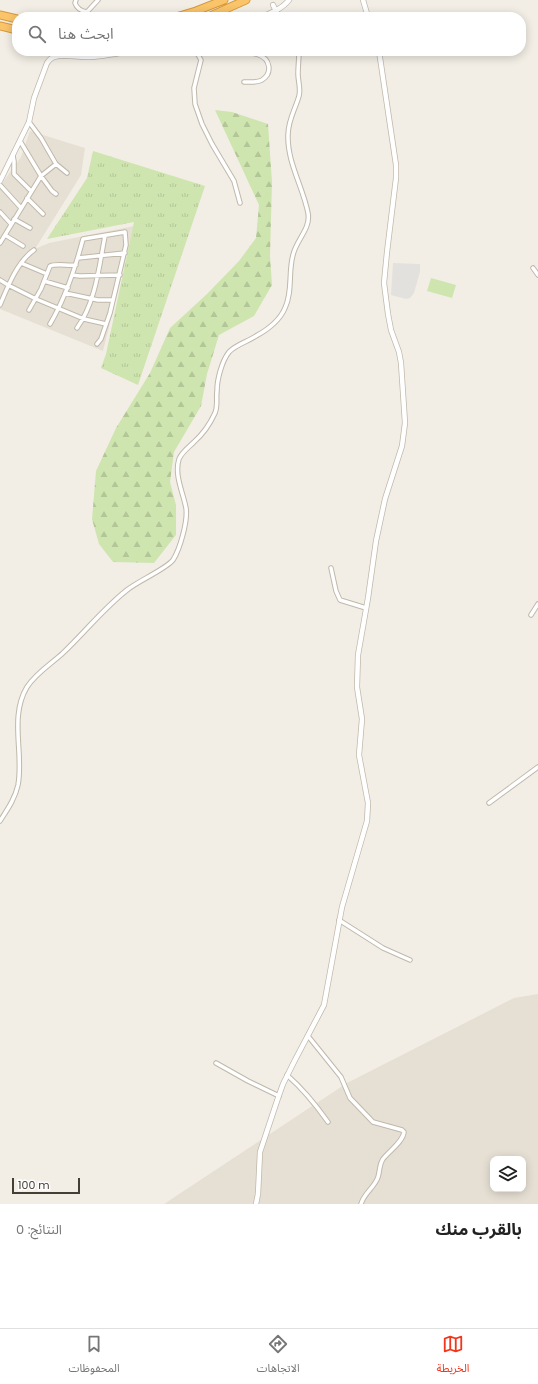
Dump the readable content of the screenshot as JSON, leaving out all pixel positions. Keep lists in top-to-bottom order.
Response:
{
  "scale_bar": "100 m",
  "page": {
    "search": "ابحث هنا",
    "scale": "100 m",
    "heading": ["بالقرب منك", "النتائج: 0"],
    "nav": ["الخريطة", "الاتجاهات", "المحفوظات"]
  }
}
